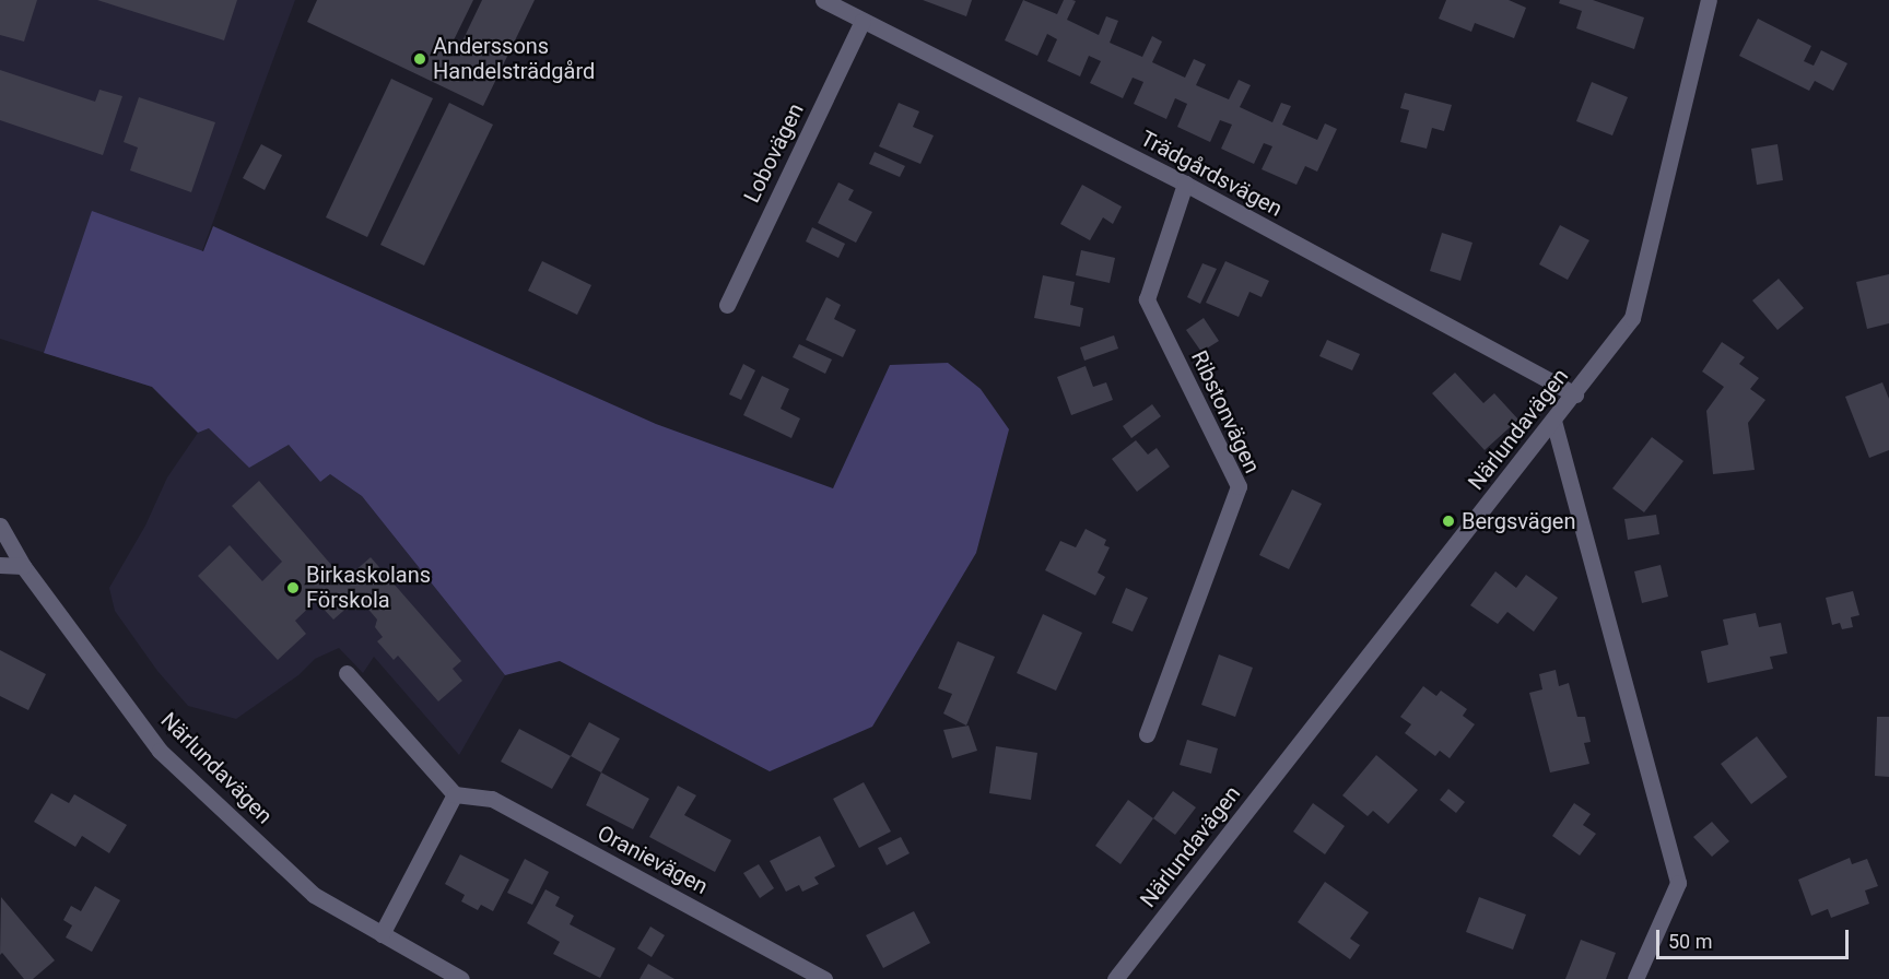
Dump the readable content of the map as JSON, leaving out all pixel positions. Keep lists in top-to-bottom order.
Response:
{
  "streets": {
    "street": [
      "Lobovägen",
      "Trädgårdsvägen",
      "Ribstonvägen",
      "Närlundavägen",
      "Oranievägen"
    ]
  },
  "crossings": [
    ["Lobovägen", "Trädgårdsvägen"],
    ["Trädgårdsvägen", "Ribstonvägen"],
    ["Trädgårdsvägen", "Närlundavägen"]
  ],
  "places": ["Anderssons Handelsträdgård", "Bergsvägen", "Birkaskolans Förskola"],
  "scale_bar": "50 m"
}
